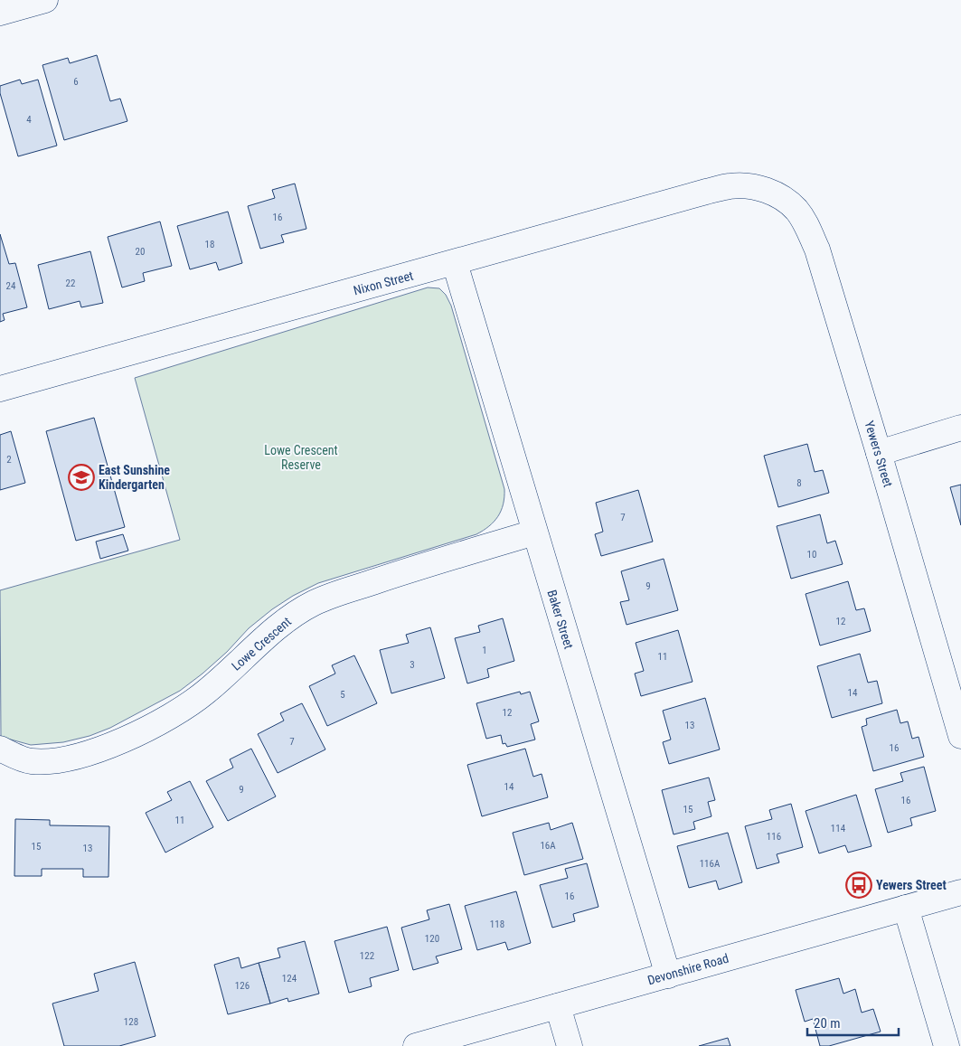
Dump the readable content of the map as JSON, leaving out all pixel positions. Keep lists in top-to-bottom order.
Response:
{
  "streets": {
    "street": [
      "Nixon Street",
      "Yewers Street",
      "Baker Street",
      "Lowe Crescent",
      "Devonshire Road"
    ]
  },
  "crossings": [
    ["Nixon Street", "Yewers Street"],
    ["Nixon Street", "Baker Street"],
    ["Baker Street", "Lowe Crescent"],
    ["Baker Street", "Devonshire Road"]
  ],
  "parks": ["Lowe Crescent Reserve"],
  "places": {
    "school or university": ["East Sunshine Kindergarten"],
    "bus stop": ["Yewers Street"]
  },
  "house_numbers": [
    "6",
    "4",
    "16",
    "18",
    "20",
    "22",
    "24",
    "2",
    "8",
    "7",
    "10",
    "9",
    "12",
    "1",
    "11",
    "3",
    "14",
    "5",
    "12",
    "13",
    "7",
    "16",
    "14",
    "9",
    "16",
    "15",
    "11",
    "114",
    "116",
    "16A",
    "15",
    "13",
    "116A",
    "16",
    "118",
    "120",
    "122",
    "124",
    "126",
    "128"
  ],
  "scale_bar": "20 m"
}
